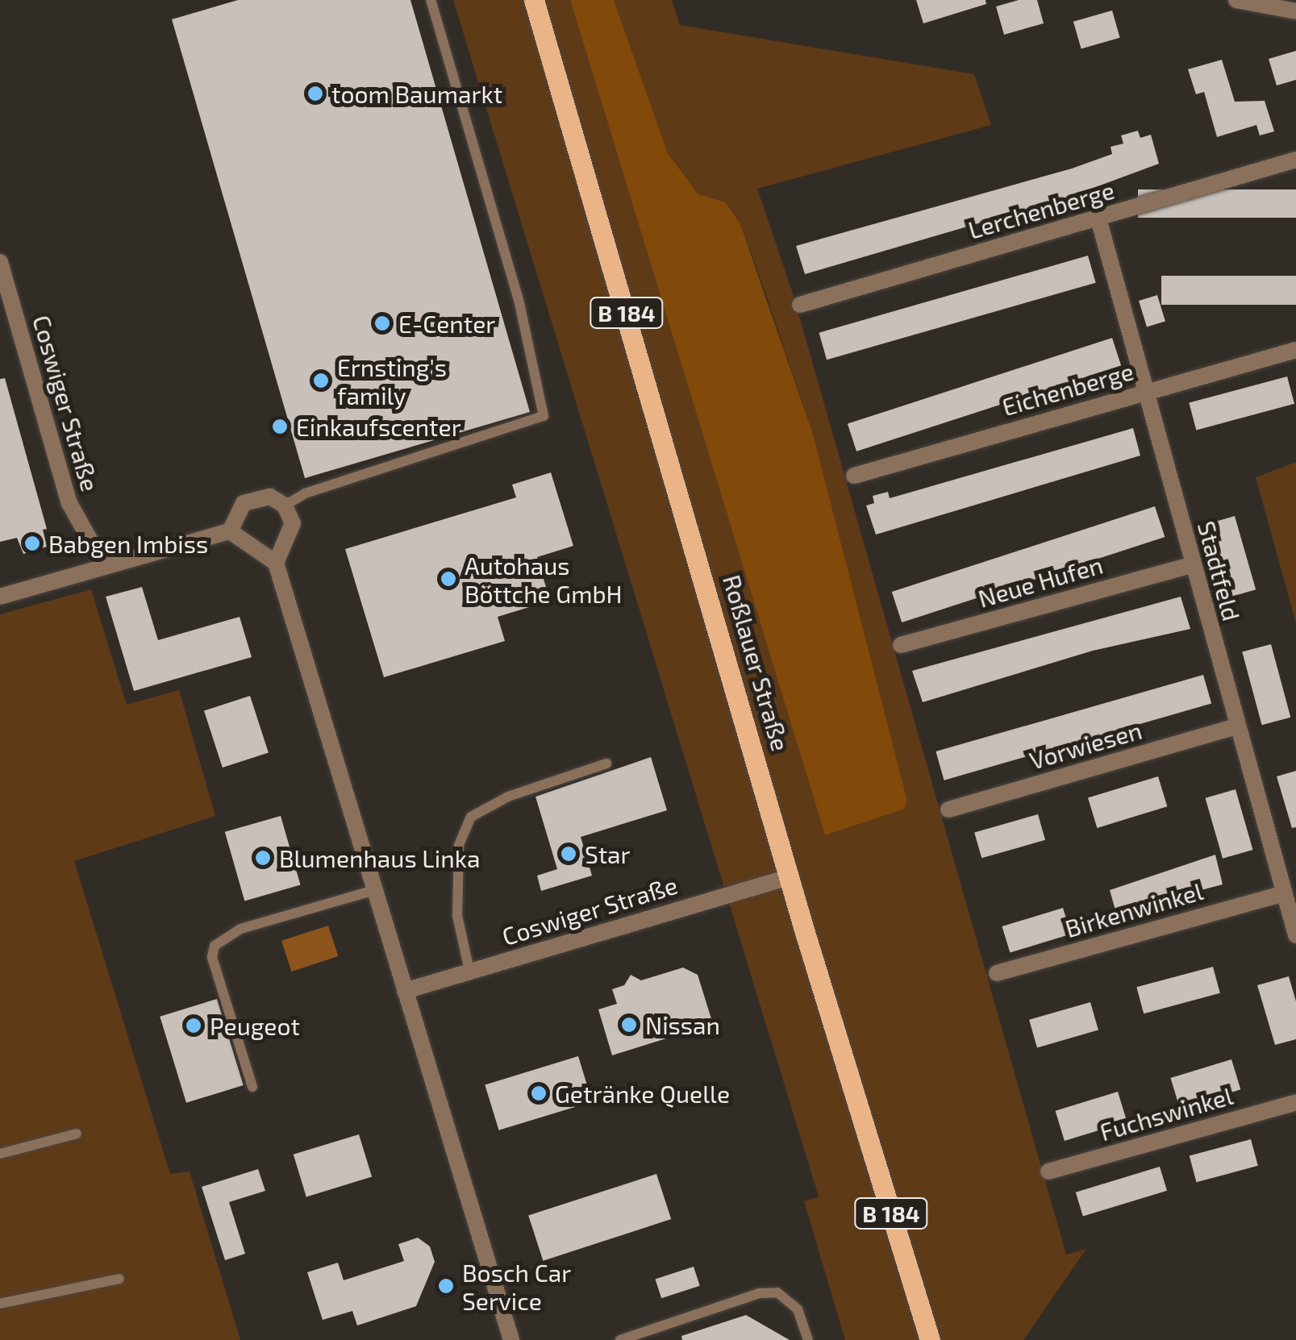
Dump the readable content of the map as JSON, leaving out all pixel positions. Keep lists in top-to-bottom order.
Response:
{
  "streets": {
    "main road": ["B 184", "Roßlauer Straße"],
    "street": [
      "Lerchenberge",
      "Eichenberge",
      "Coswiger Straße",
      "Stadtfeld",
      "Neue Hufen",
      "Vorwiesen",
      "Birkenwinkel",
      "Fuchswinkel"
    ]
  },
  "crossings": [
    ["Lerchenberge", "Stadtfeld"],
    ["Eichenberge", "Stadtfeld"],
    ["Coswiger Straße", "Roßlauer Straße"],
    ["Stadtfeld", "Neue Hufen"],
    ["Stadtfeld", "Vorwiesen"],
    ["Stadtfeld", "Birkenwinkel"]
  ],
  "places": [
    "toom Baumarkt",
    "E-Center",
    "Ernsting's family",
    "Einkaufscenter",
    "Babgen Imbiss",
    "Autohaus Böttche GmbH",
    "Star",
    "Blumenhaus Linka",
    "Nissan",
    "Peugeot",
    "Getränke Quelle",
    "Bosch Car Service"
  ]
}
